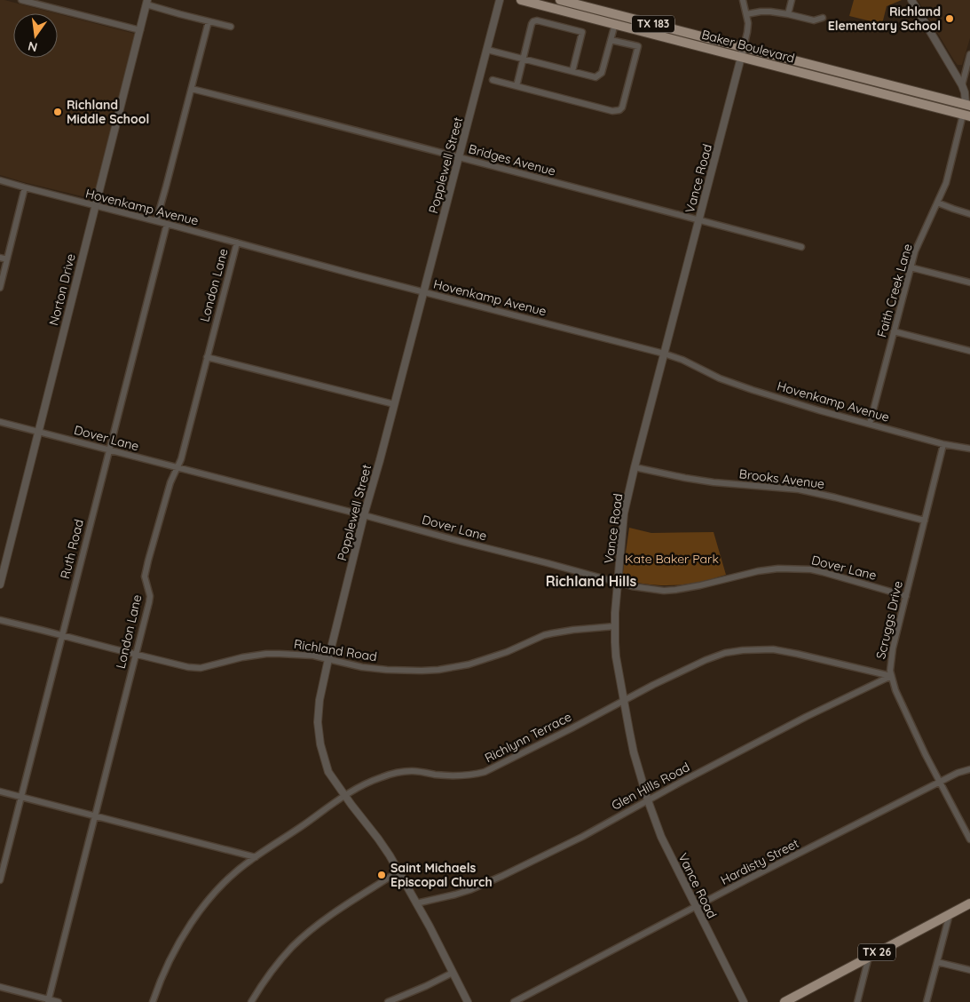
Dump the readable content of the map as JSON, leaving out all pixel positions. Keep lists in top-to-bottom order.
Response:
{
  "streets": {
    "main road": ["TX 183", "Baker Boulevard", "TX 26"],
    "street": [
      "Bridges Avenue",
      "Popplewell Street",
      "Vance Road",
      "Hovenkamp Avenue",
      "London Lane",
      "Norton Drive",
      "Faith Creek Lane",
      "Dover Lane",
      "Brooks Avenue",
      "Ruth Road",
      "Scruggs Drive",
      "Richland Road",
      "Richlynn Terrace",
      "Glen Hills Road",
      "Hardisty Street"
    ]
  },
  "crossings": [
    ["Baker Boulevard", "Vance Road"],
    ["Baker Boulevard", "Faith Creek Lane"],
    ["Bridges Avenue", "Popplewell Street"],
    ["Bridges Avenue", "Vance Road"],
    ["Popplewell Street", "Hovenkamp Avenue"],
    ["Popplewell Street", "Dover Lane"],
    ["Popplewell Street", "Richland Road"],
    ["Popplewell Street", "Richlynn Terrace"],
    ["Popplewell Street", "Glen Hills Road"],
    ["Vance Road", "Hovenkamp Avenue"],
    ["Vance Road", "Dover Lane"],
    ["Vance Road", "Brooks Avenue"],
    ["Vance Road", "Richland Road"],
    ["Vance Road", "Richlynn Terrace"],
    ["Vance Road", "Glen Hills Road"],
    ["Vance Road", "Hardisty Street"],
    ["Hovenkamp Avenue", "London Lane"],
    ["Hovenkamp Avenue", "Norton Drive"],
    ["Hovenkamp Avenue", "Faith Creek Lane"],
    ["Hovenkamp Avenue", "Ruth Road"],
    ["Hovenkamp Avenue", "Scruggs Drive"],
    ["London Lane", "Dover Lane"],
    ["London Lane", "Richland Road"],
    ["Norton Drive", "Dover Lane"],
    ["Dover Lane", "Ruth Road"],
    ["Dover Lane", "Scruggs Drive"],
    ["Brooks Avenue", "Scruggs Drive"],
    ["Ruth Road", "Richland Road"],
    ["Scruggs Drive", "Richlynn Terrace"],
    ["Scruggs Drive", "Glen Hills Road"],
    ["Scruggs Drive", "Hardisty Street"],
    ["Richlynn Terrace", "Glen Hills Road"]
  ],
  "districts": ["Richland Hills"],
  "parks": ["Kate Baker Park"],
  "places": ["Richland Elementary School", "Richland Middle School", "Saint Michaels Episcopal Church"],
  "north": "bottom"
}
